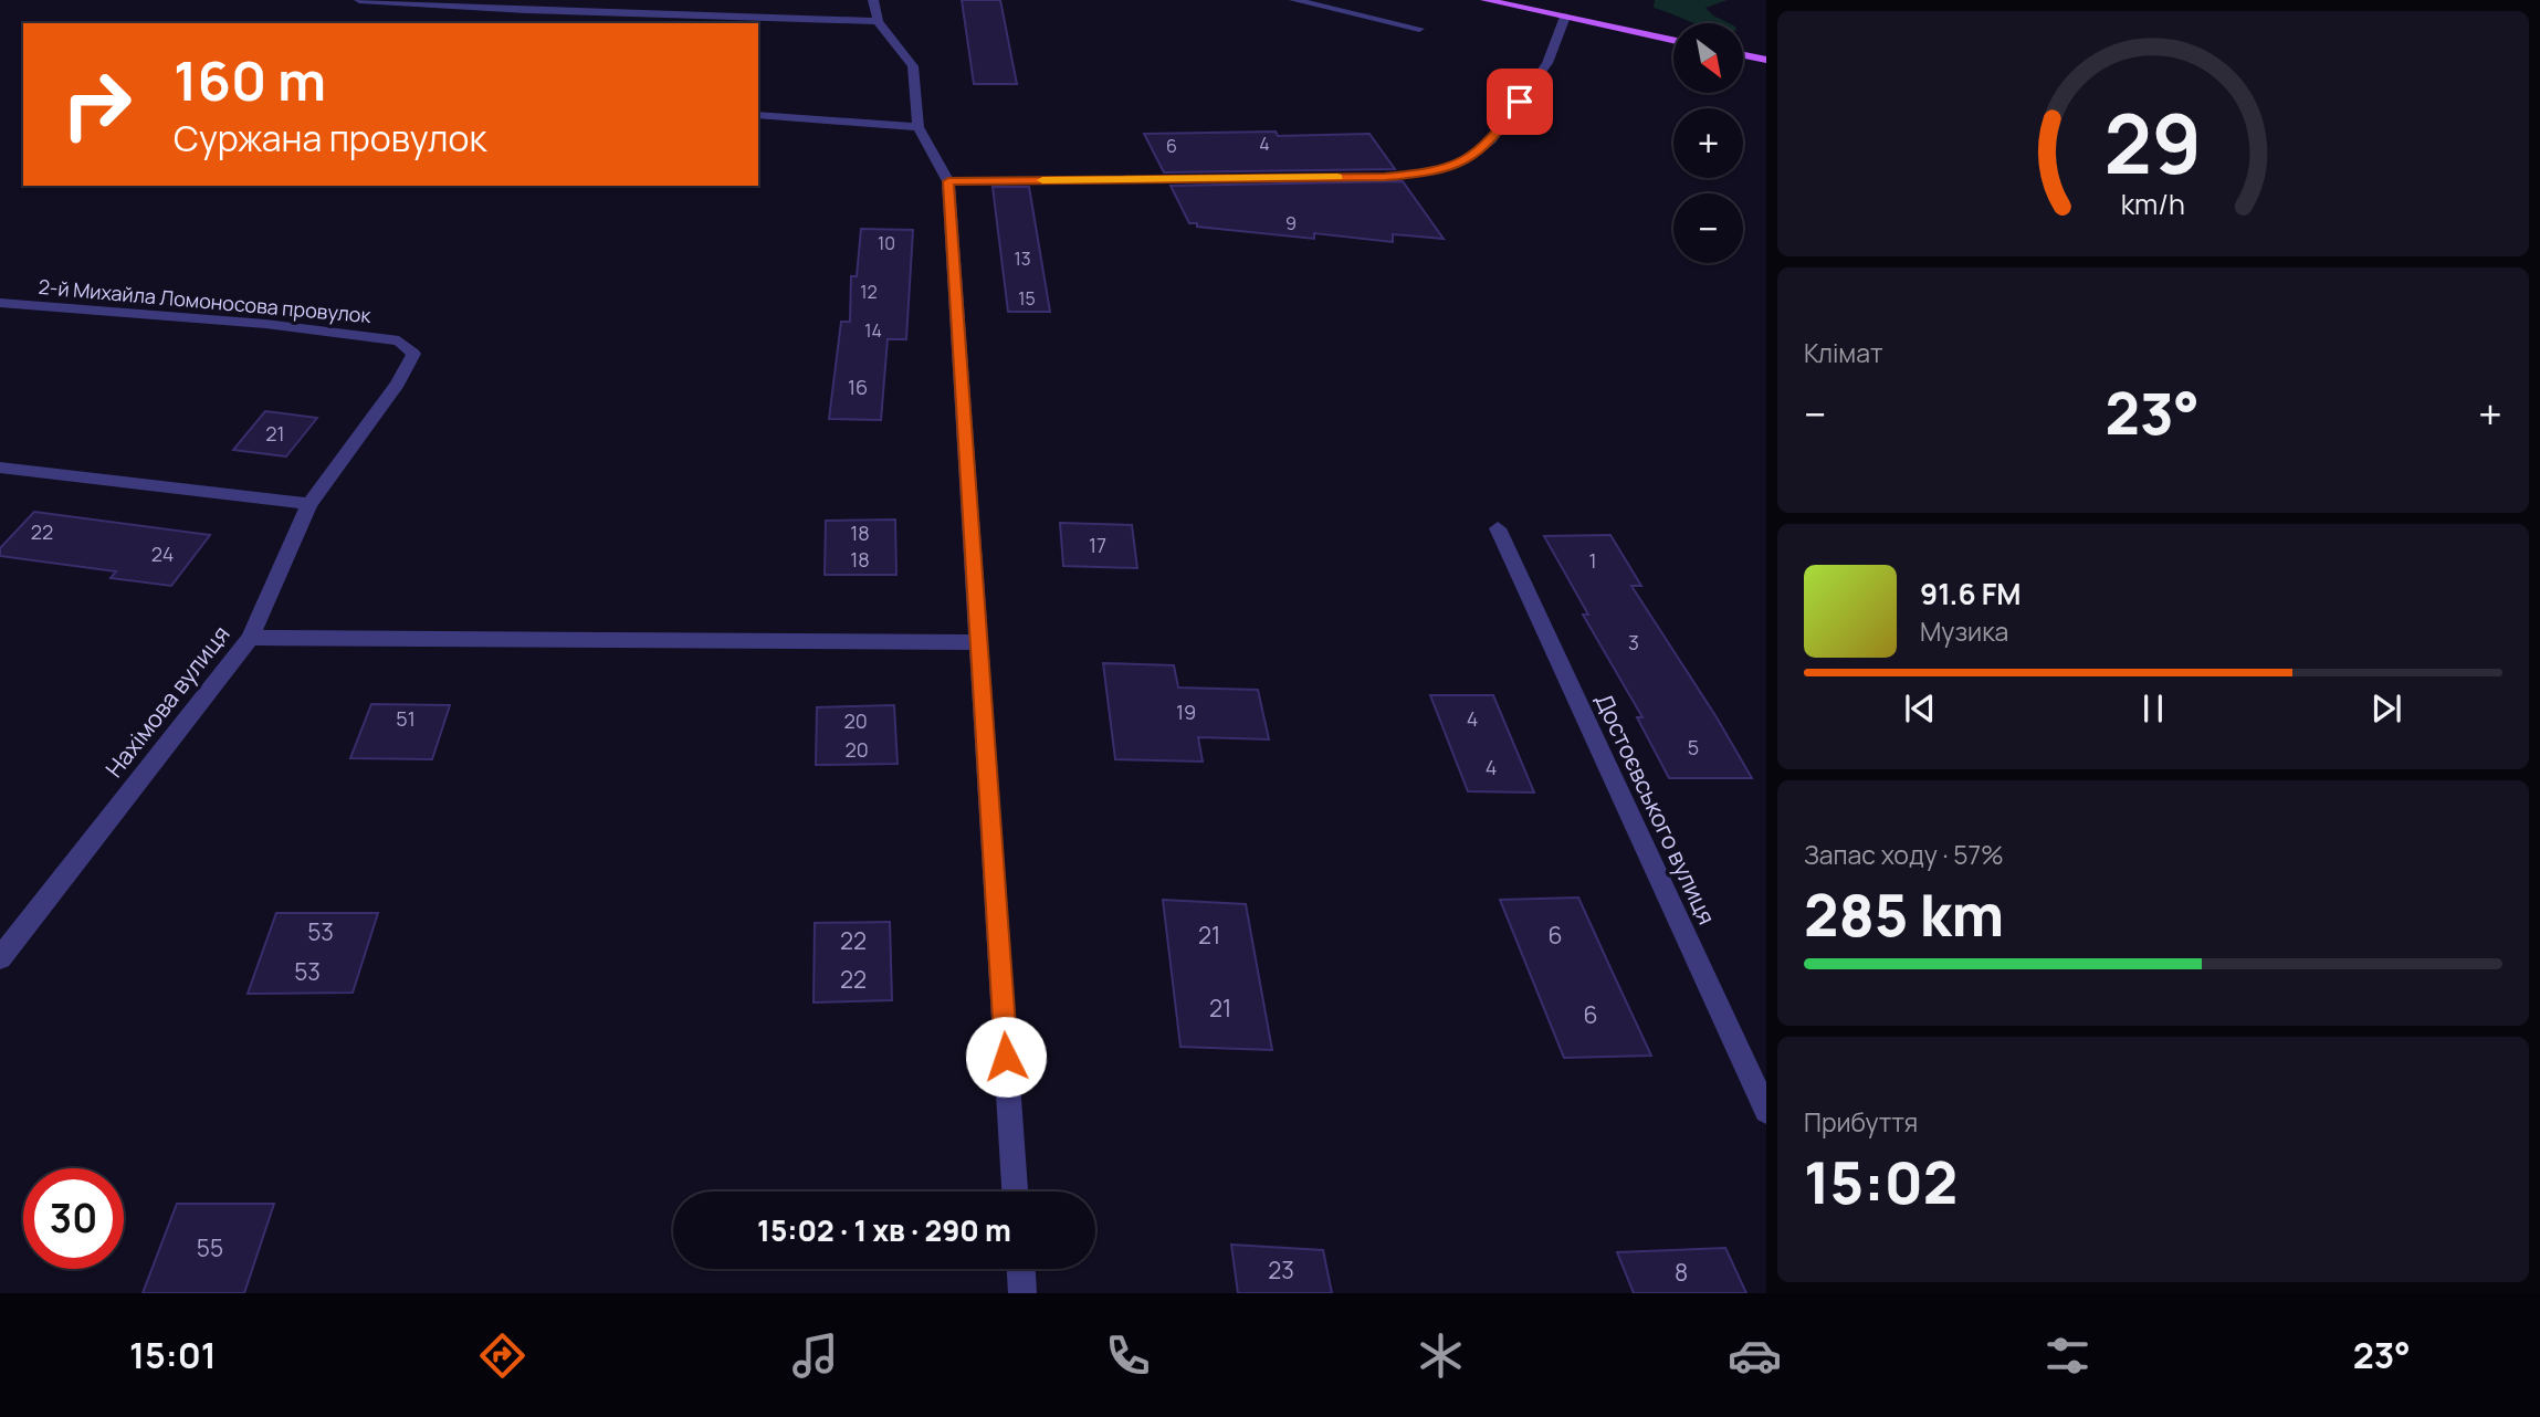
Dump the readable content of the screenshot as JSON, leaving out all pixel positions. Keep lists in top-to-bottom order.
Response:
{
  "streets": {
    "street": ["2-й Михайла Ломоносова провулок", "Нахімова вулиця", "Достоєвського вулиця"]
  },
  "crossings": [
    ["2-й Михайла Ломоносова провулок", "Нахімова вулиця"]
  ],
  "house_numbers": [
    "4",
    "6",
    "9",
    "10",
    "13",
    "12",
    "15",
    "14",
    "16",
    "21",
    "22",
    "18",
    "17",
    "24",
    "18",
    "1",
    "3",
    "19",
    "51",
    "4",
    "20",
    "5",
    "20",
    "4",
    "53",
    "21",
    "6",
    "22",
    "53",
    "22",
    "21",
    "6",
    "55",
    "23",
    "8"
  ],
  "north": "bottom right",
  "page": {
    "map_buttons": ["+", "−"],
    "turn": ["160 m", "Суржана провулок"],
    "tile": [
      "Клімат",
      ["Запас ходу · 57%", "285 km"],
      ["Прибуття", "15:02"]
    ],
    "heat": ["−", "23°", "+"],
    "song": ["91.6 FM", "Музика"],
    "limit": "30",
    "trip": "15:02 · 1 хв · 290 m",
    "tabs": ["15:01", "23°"],
    "gauge": ["29", "km/h"]
  }
}
